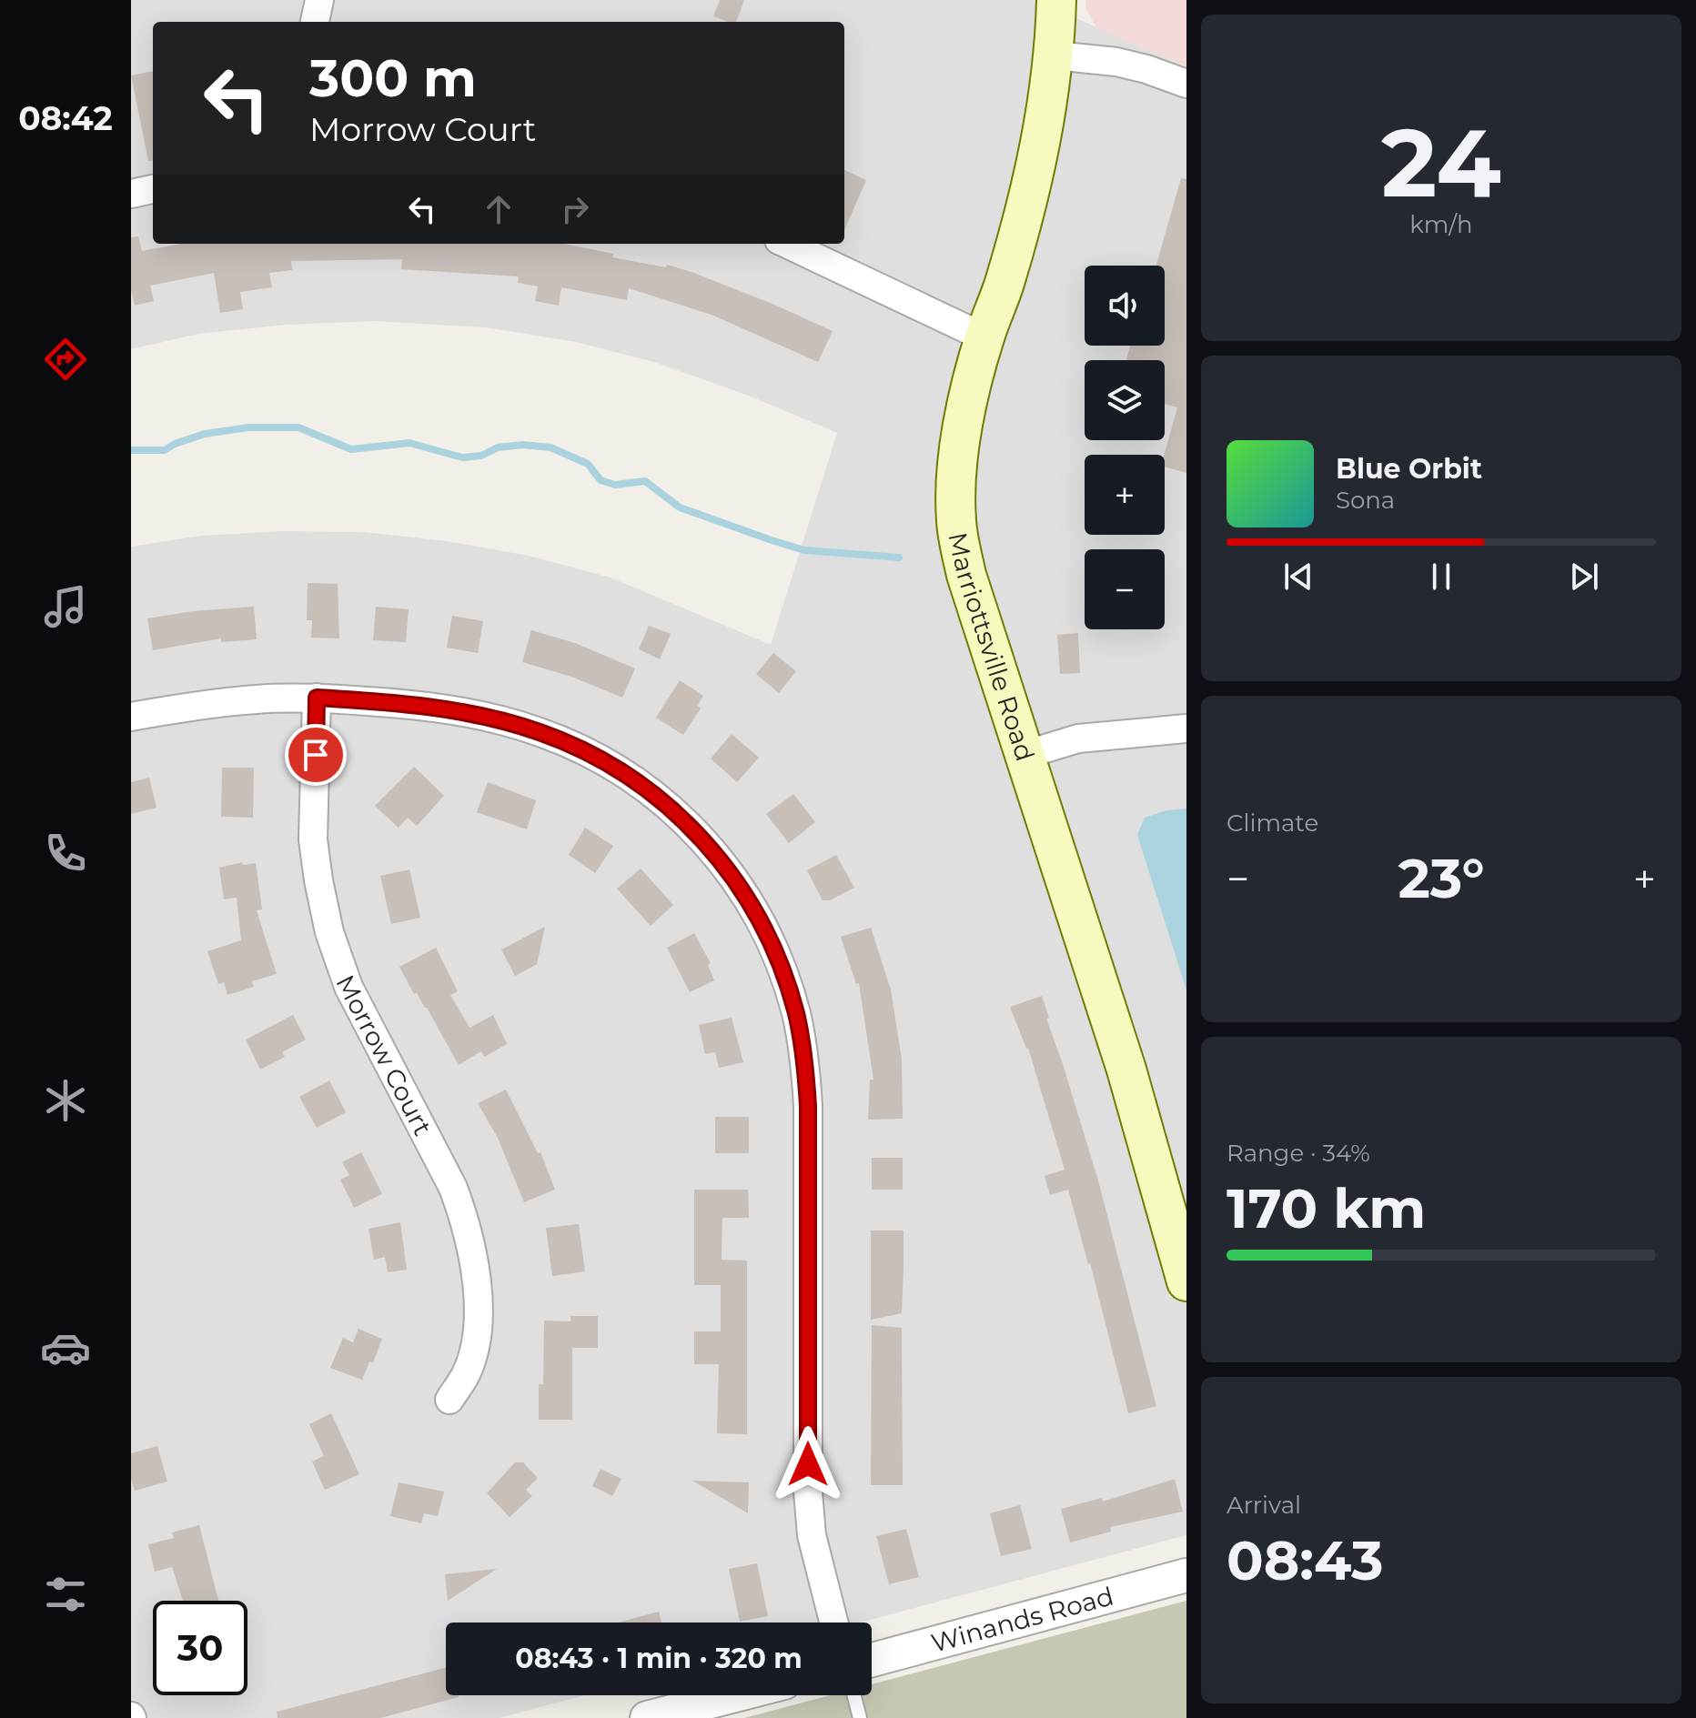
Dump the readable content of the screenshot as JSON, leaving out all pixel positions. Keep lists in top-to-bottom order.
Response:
{
  "streets": {
    "main road": ["Marriottsville Road"],
    "street": ["Morrow Court", "Winands Road"]
  },
  "page": {
    "tabs": "08:42",
    "tile": [
      ["24", "km/h"],
      "Climate",
      ["Range · 34%", "170 km"],
      ["Arrival", "08:43"]
    ],
    "turn": ["300 m", "Morrow Court"],
    "map_buttons": ["+", "−"],
    "song": ["Blue Orbit", "Sona"],
    "heat": ["−", "23°", "+"],
    "limit": "30",
    "trip": "08:43 · 1 min · 320 m"
  }
}
